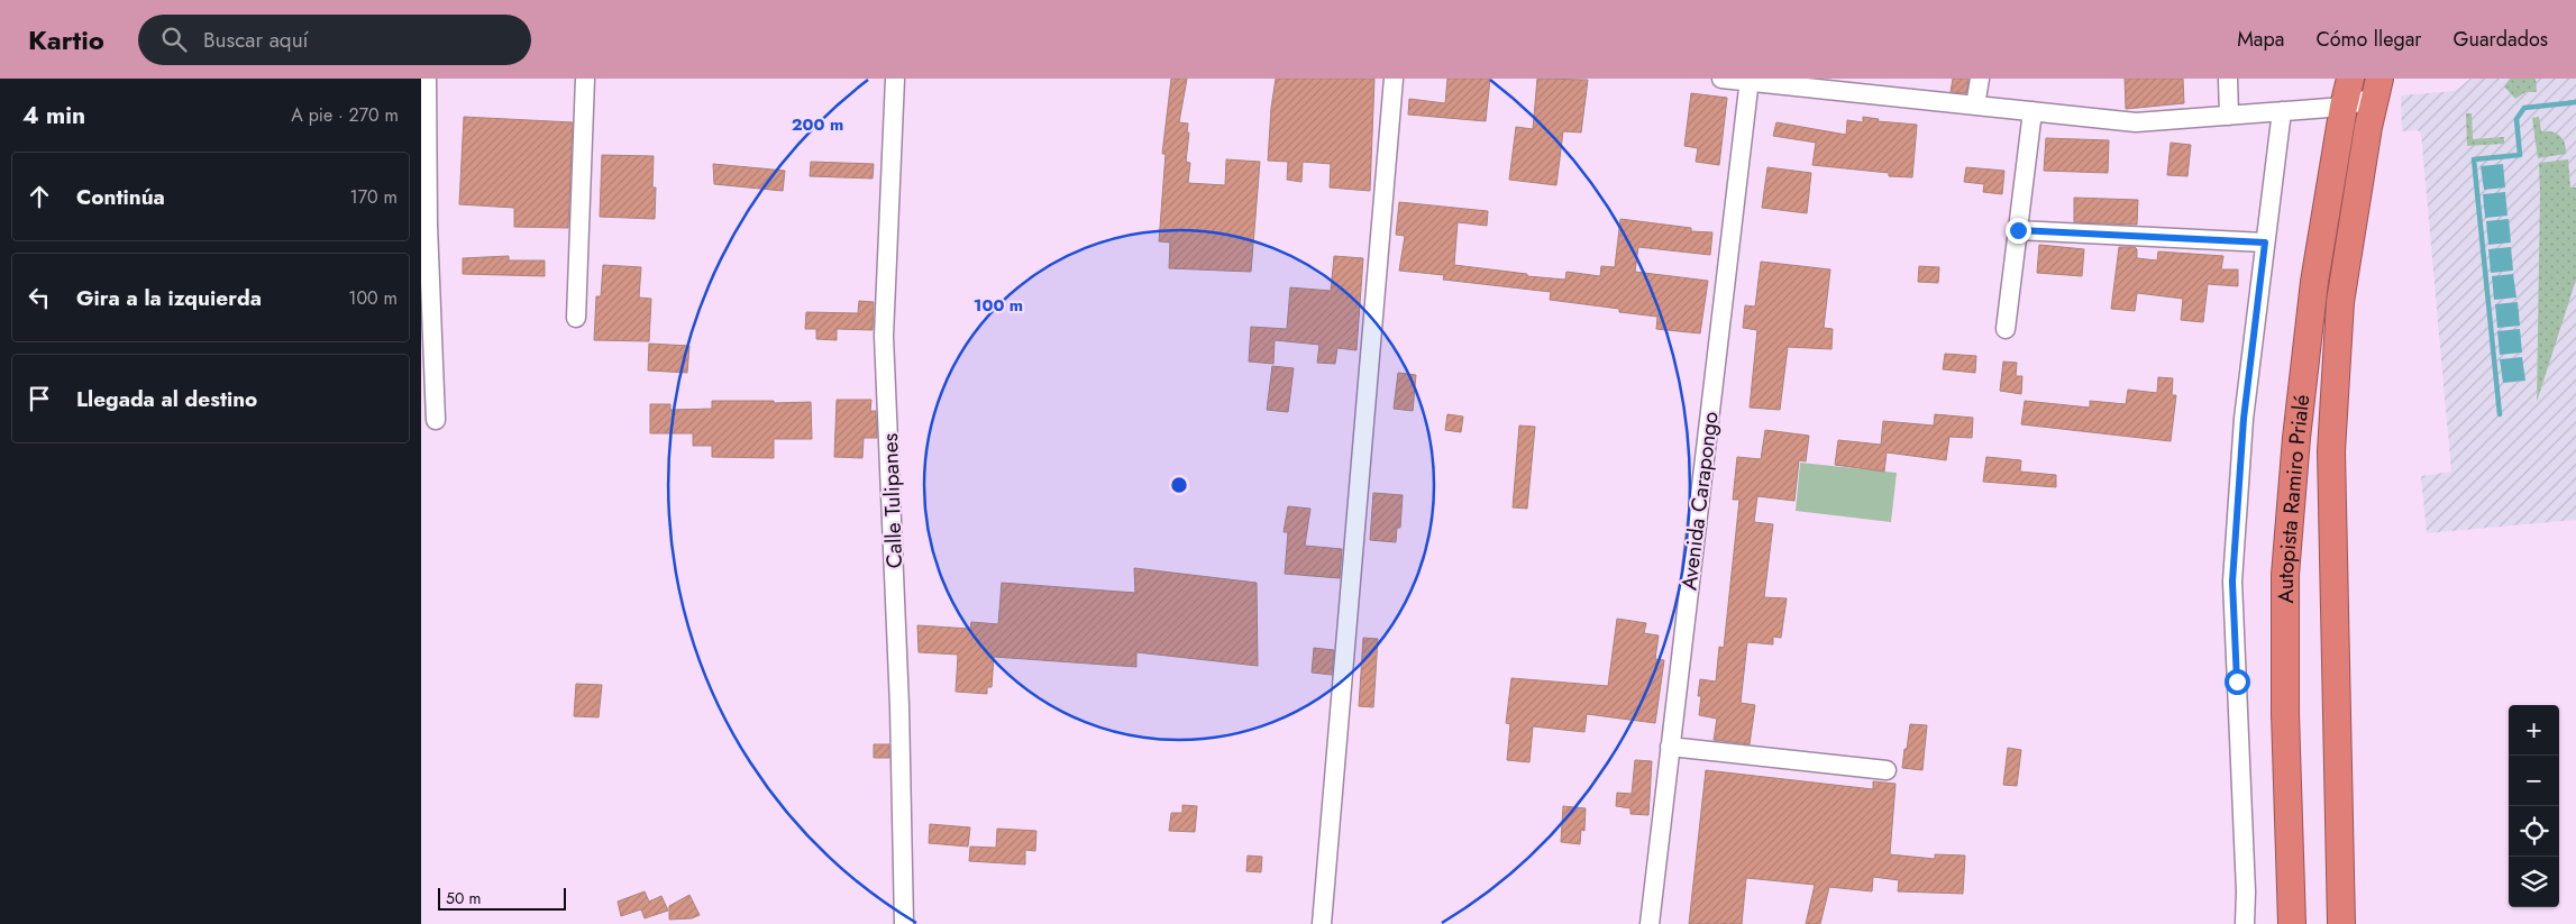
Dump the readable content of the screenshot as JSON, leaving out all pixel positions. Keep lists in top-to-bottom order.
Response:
{
  "streets": {
    "highway": ["Autopista Ramiro Prialé"],
    "street": ["Calle Tulipanes", "Avenida Carapongo"]
  },
  "scale_bar": "50 m",
  "page": {
    "header": "Kartio",
    "search": "Buscar aquí",
    "nav": ["Mapa", "Cómo llegar", "Guardados"],
    "heading": ["4 min", "A pie · 270 m"],
    "list": [
      ["Continúa", "170 m"],
      ["Gira a la izquierda", "100 m"],
      "Llegada al destino"
    ],
    "map_buttons": ["+", "−"],
    "scale": "50 m"
  },
  "rings": ["200 m", "100 m"]
}
